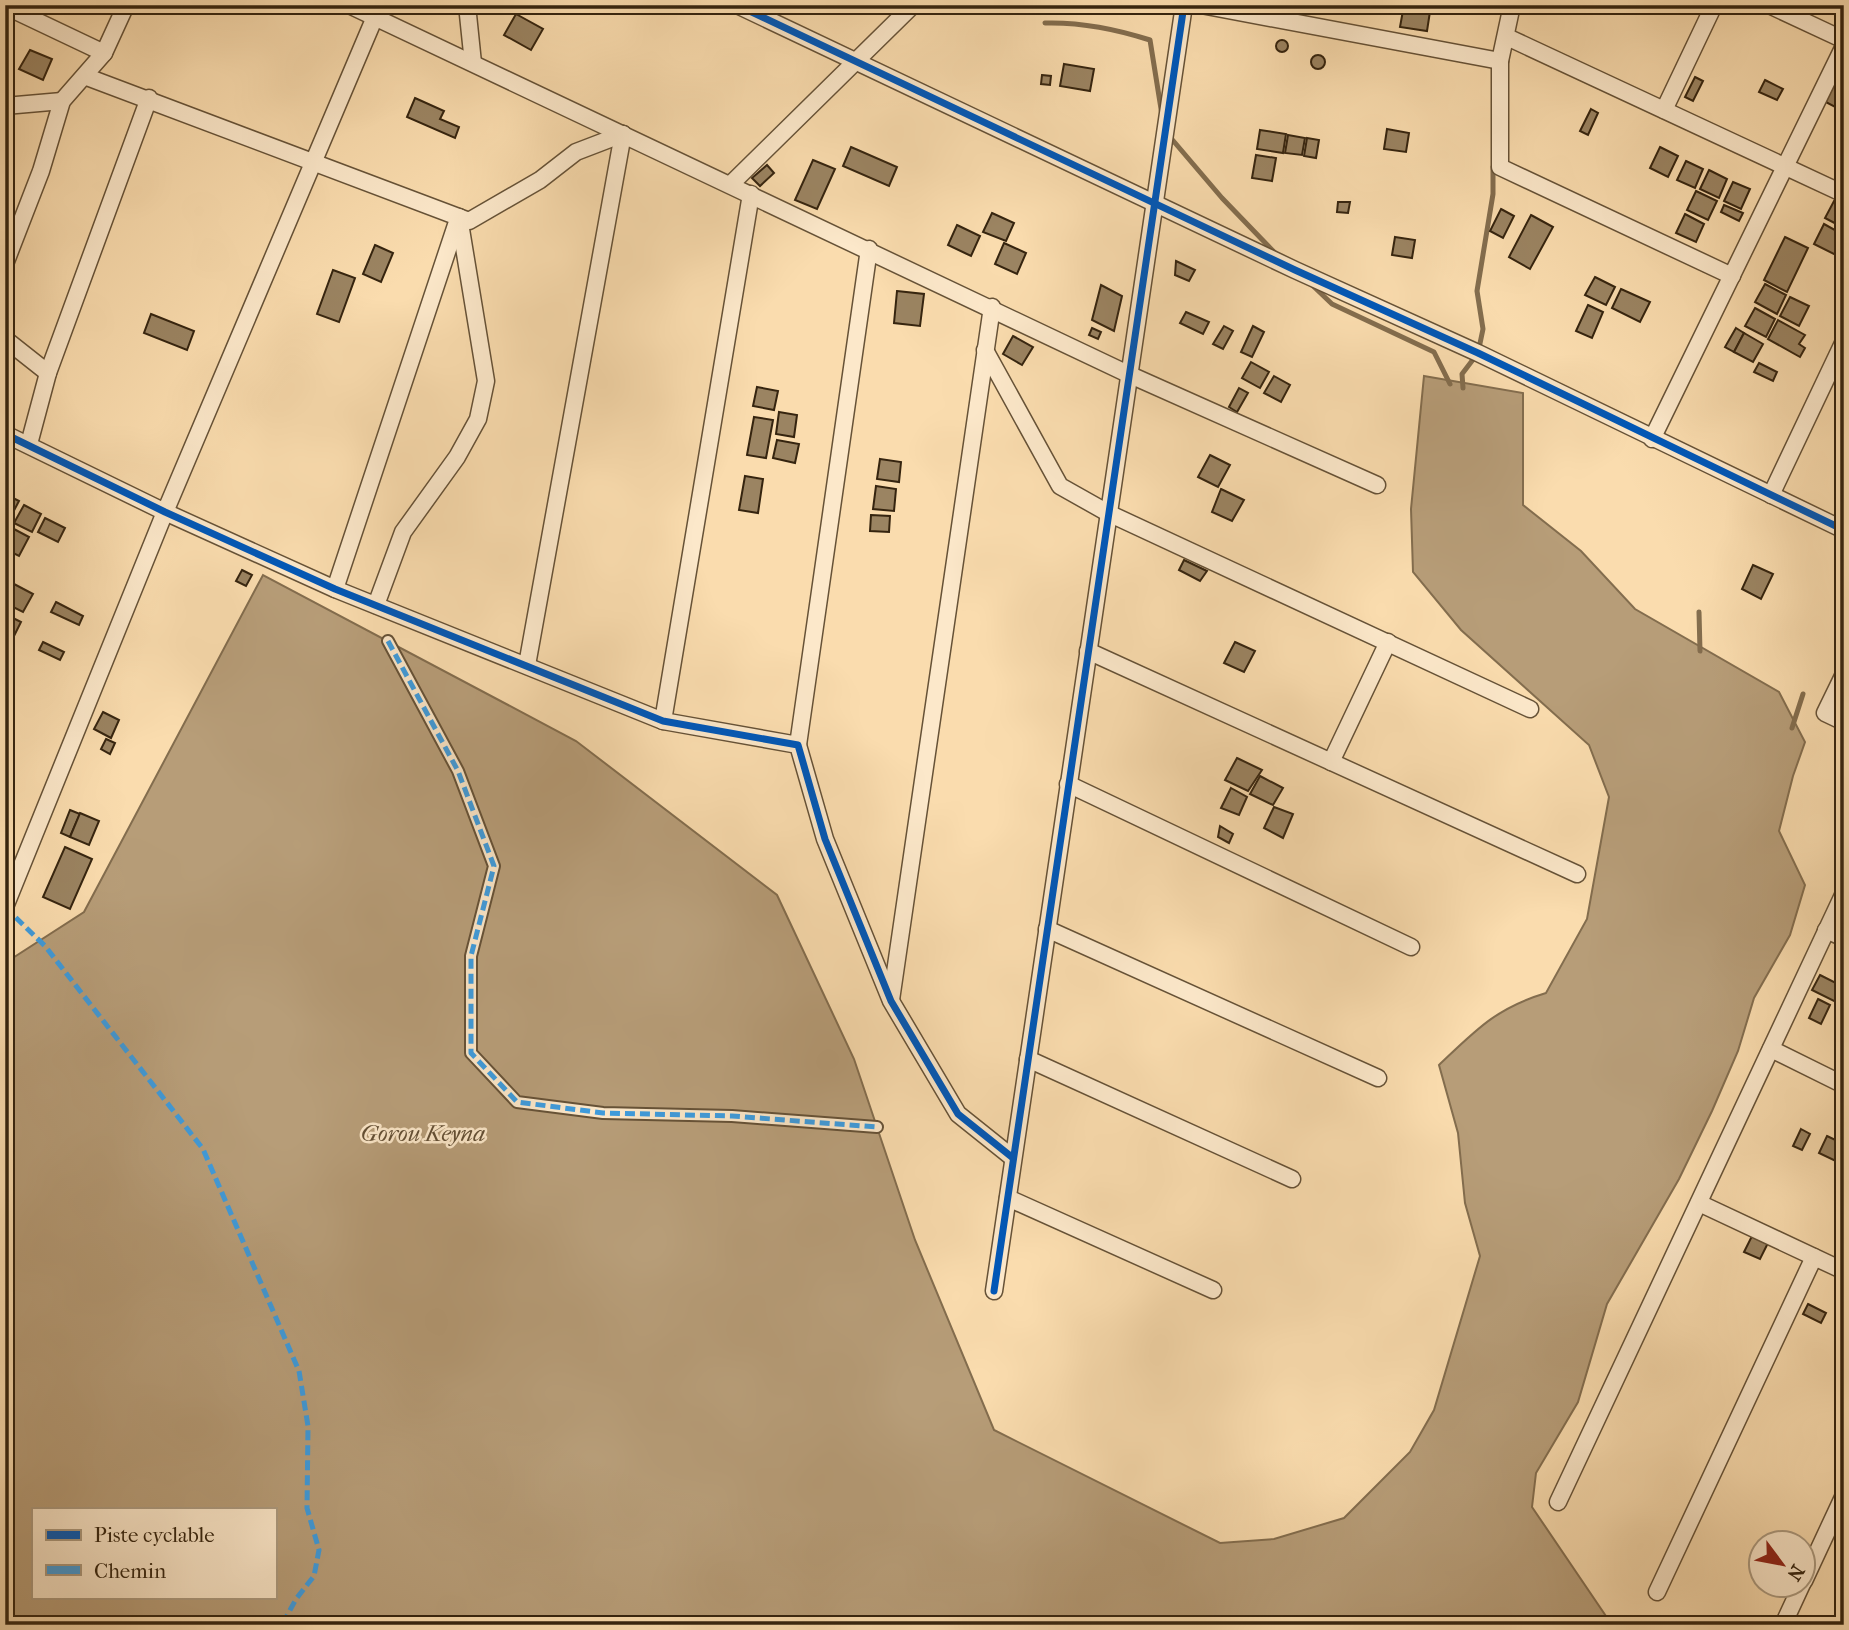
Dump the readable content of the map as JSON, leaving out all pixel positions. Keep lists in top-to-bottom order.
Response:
{
  "water": ["Gorou Keyna"],
  "legend": ["Piste cyclable", "Chemin"],
  "north": "bottom right"
}
